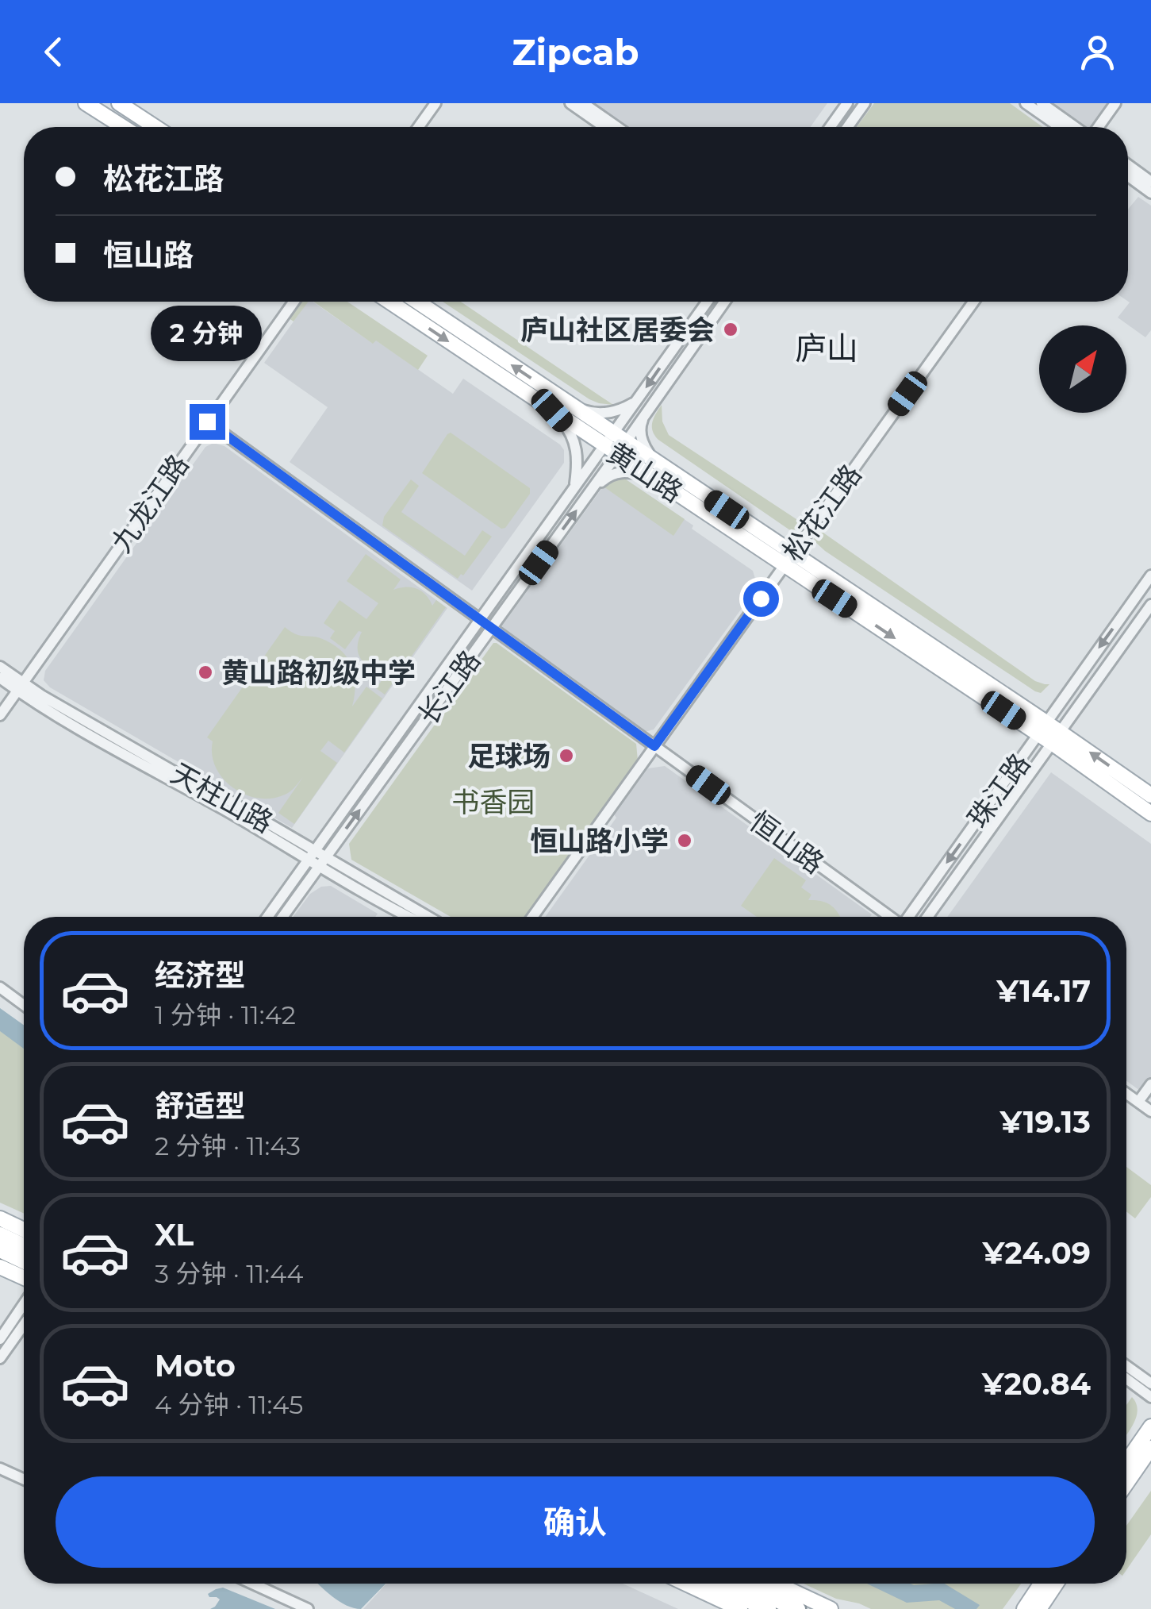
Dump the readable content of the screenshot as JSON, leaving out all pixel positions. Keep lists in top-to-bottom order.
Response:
{
  "streets": {
    "main road": ["黄山路"],
    "street": [
      "九龙江路",
      "松花江路",
      "长江路",
      "珠江路",
      "天柱山路",
      "恒山路"
    ]
  },
  "crossings": [
    ["黄山路", "松花江路"],
    ["黄山路", "长江路"],
    ["黄山路", "珠江路"],
    ["九龙江路", "天柱山路"],
    ["九龙江路", "恒山路"],
    ["松花江路", "恒山路"],
    ["长江路", "天柱山路"],
    ["长江路", "恒山路"]
  ],
  "districts": ["庐山"],
  "parks": ["书香园"],
  "places": [
    "庐山社区居委会",
    "黄山路初级中学",
    "足球场",
    "恒山路小学"
  ],
  "north": "top right",
  "page": {
    "header": "Zipcab",
    "banner": ["松花江路", "恒山路"],
    "bubble": "2 分钟",
    "list": [
      {
        "name": "经济型",
        "note": "1 分钟 · 11:42",
        "value": "¥14.17"
      },
      {
        "name": "舒适型",
        "note": "2 分钟 · 11:43",
        "value": "¥19.13"
      },
      {
        "name": "XL",
        "note": "3 分钟 · 11:44",
        "value": "¥24.09"
      },
      {
        "name": "Moto",
        "note": "4 分钟 · 11:45",
        "value": "¥20.84"
      }
    ],
    "buttons": "确认"
  }
}
